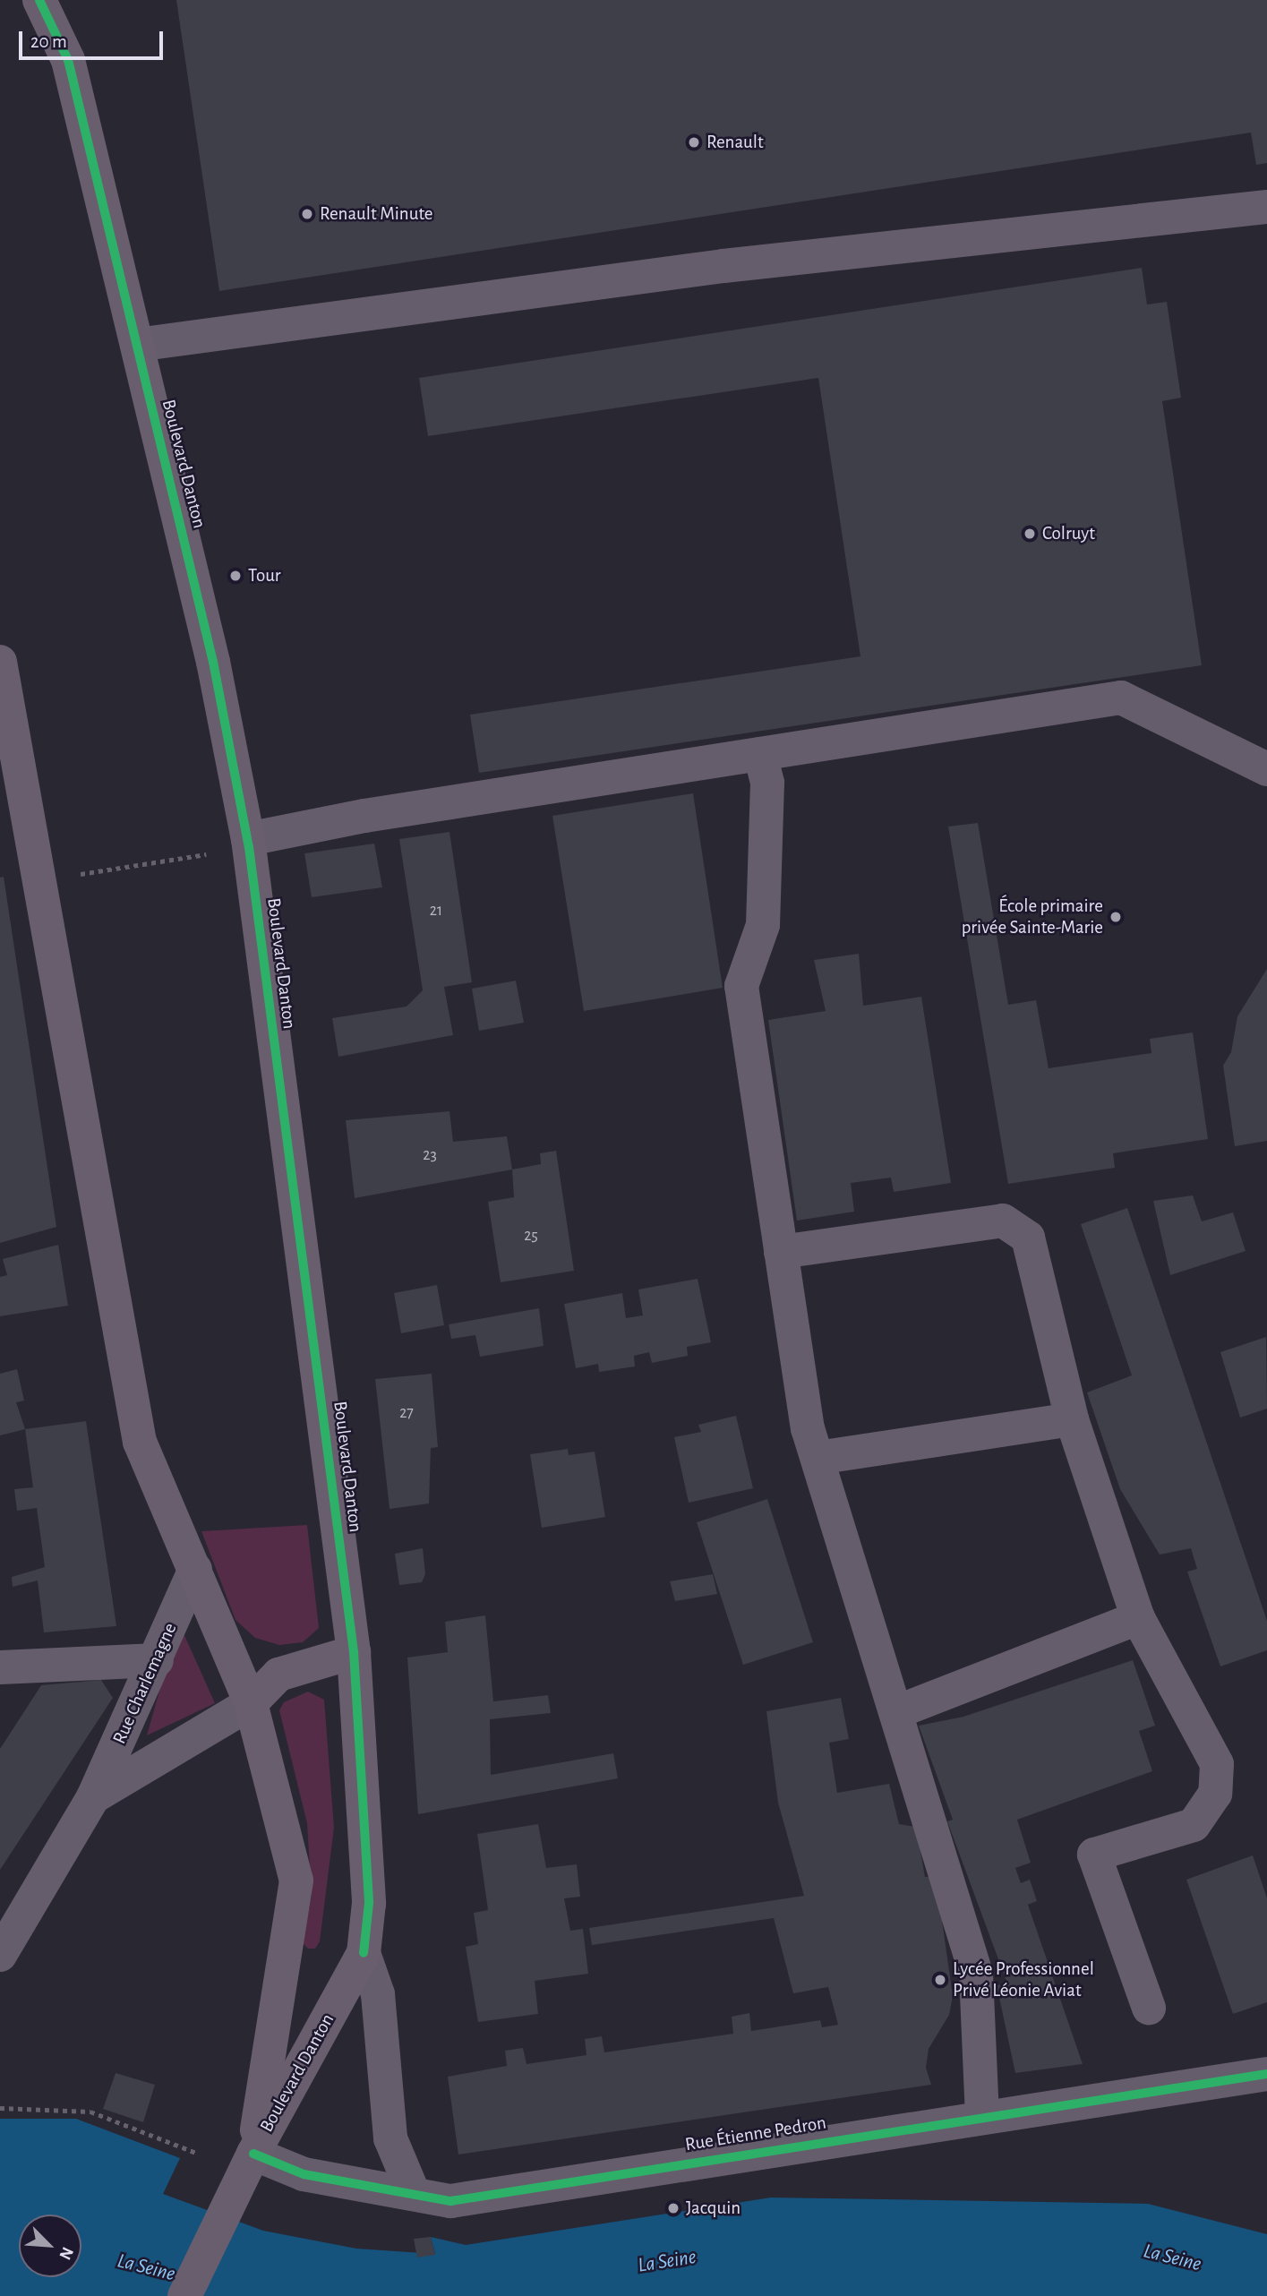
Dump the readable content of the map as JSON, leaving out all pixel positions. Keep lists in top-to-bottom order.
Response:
{
  "streets": {
    "main road": ["Boulevard Danton"],
    "street": ["Rue Charlemagne", "Rue Étienne Pedron"]
  },
  "crossings": [
    ["Boulevard Danton", "Rue Charlemagne"],
    ["Boulevard Danton", "Rue Étienne Pedron"]
  ],
  "water": ["La Seine"],
  "places": [
    "Renault",
    "Renault Minute",
    "Colruyt",
    "Tour",
    "École primaire privée Sainte-Marie",
    "Lycée Professionnel Privé Léonie Aviat",
    "Jacquin"
  ],
  "house_numbers": [
    "21",
    "23",
    "25",
    "27"
  ],
  "scale_bar": "20 m",
  "north": "bottom right"
}
